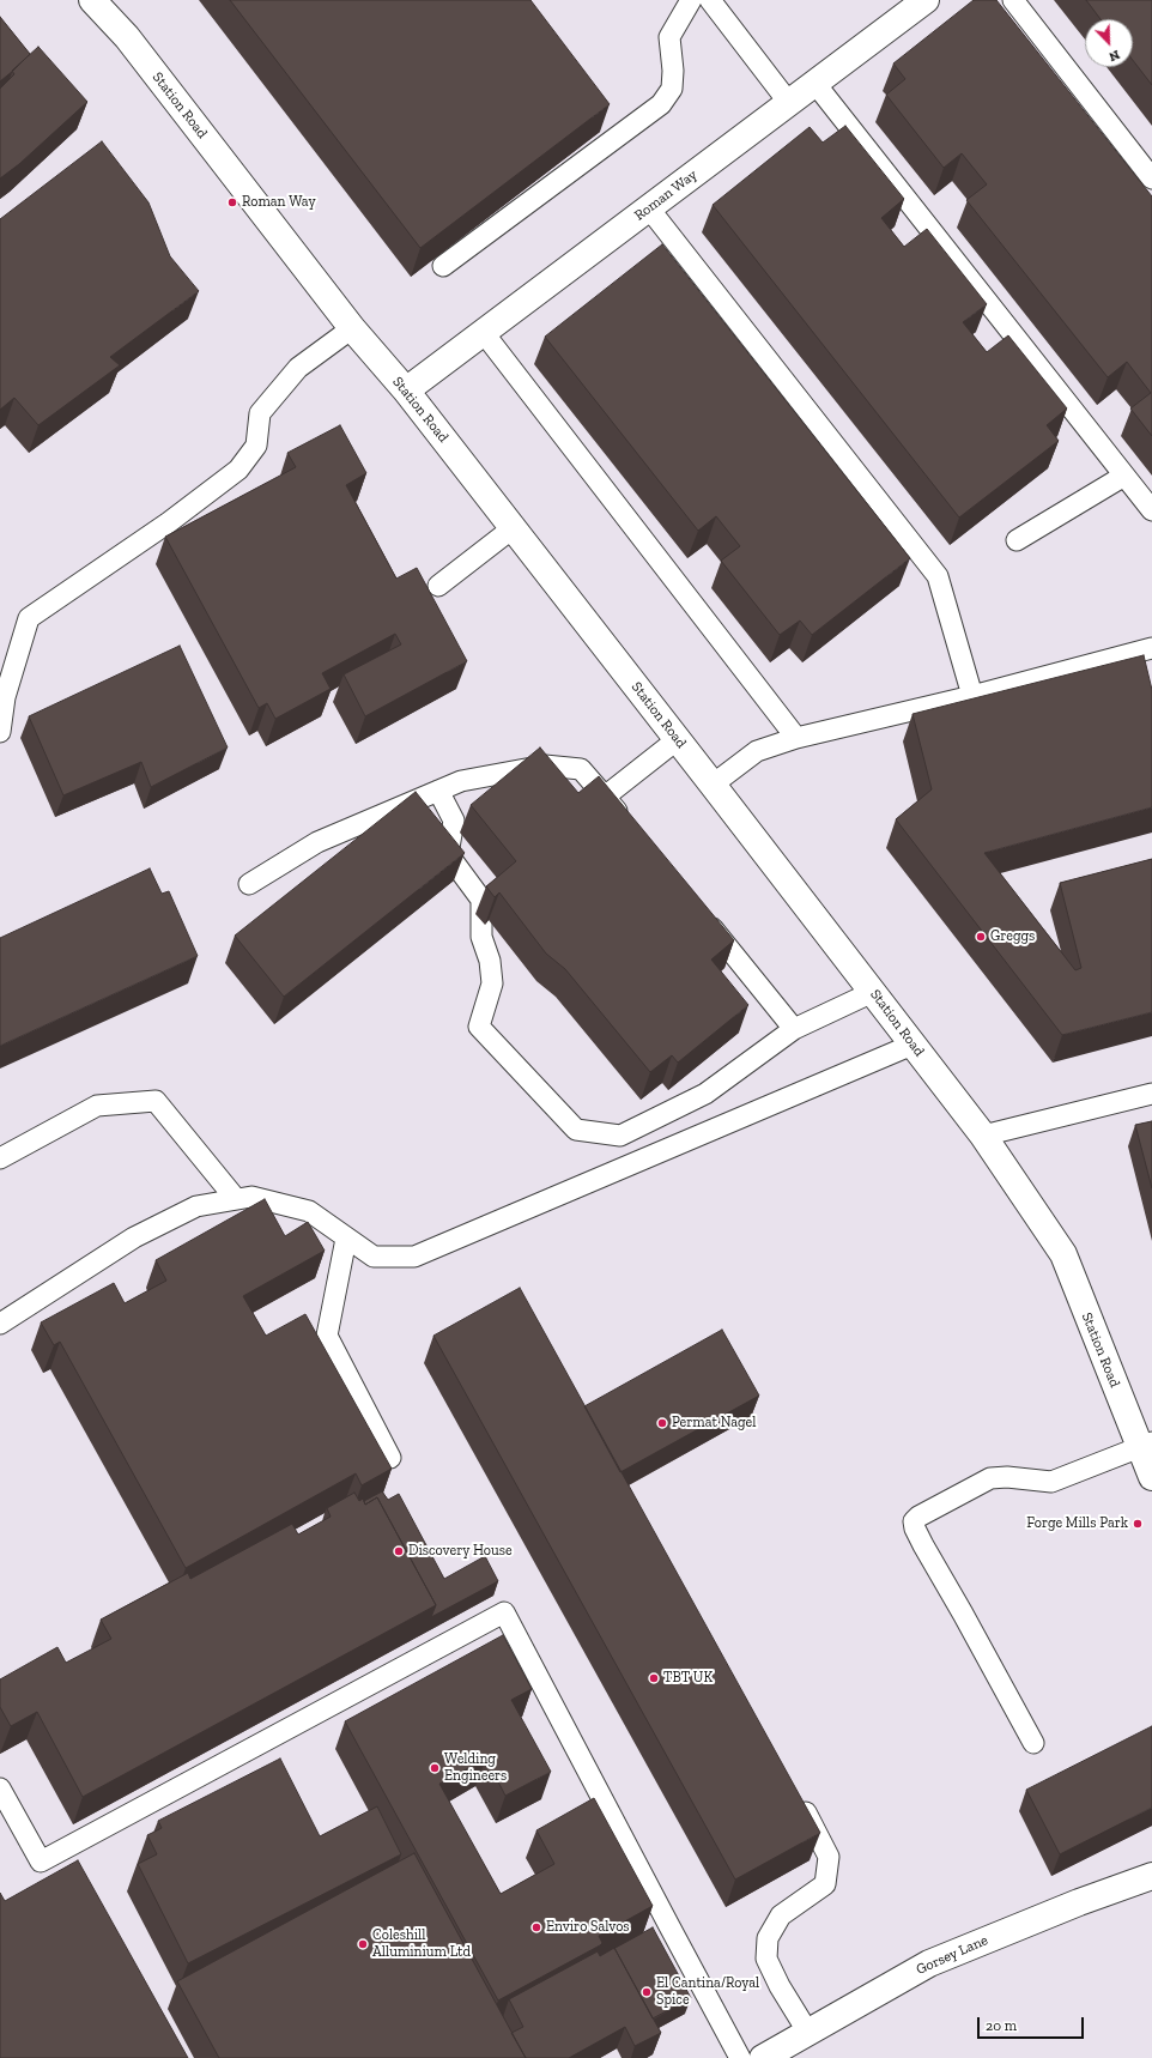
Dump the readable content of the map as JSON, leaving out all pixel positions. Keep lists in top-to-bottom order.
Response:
{
  "streets": {
    "street": ["Station Road", "Roman Way", "Gorsey Lane"]
  },
  "crossings": [
    ["Station Road", "Roman Way"]
  ],
  "places": [
    "Roman Way",
    "Greggs",
    "Permat Nagel",
    "Forge Mills Park",
    "Discovery House",
    "TBT UK",
    "Welding Engineers",
    "Enviro Salvos",
    "Coleshill Alluminium Ltd",
    "El Cantina/Royal Spice"
  ],
  "scale_bar": "20 m",
  "north": "bottom right"
}
